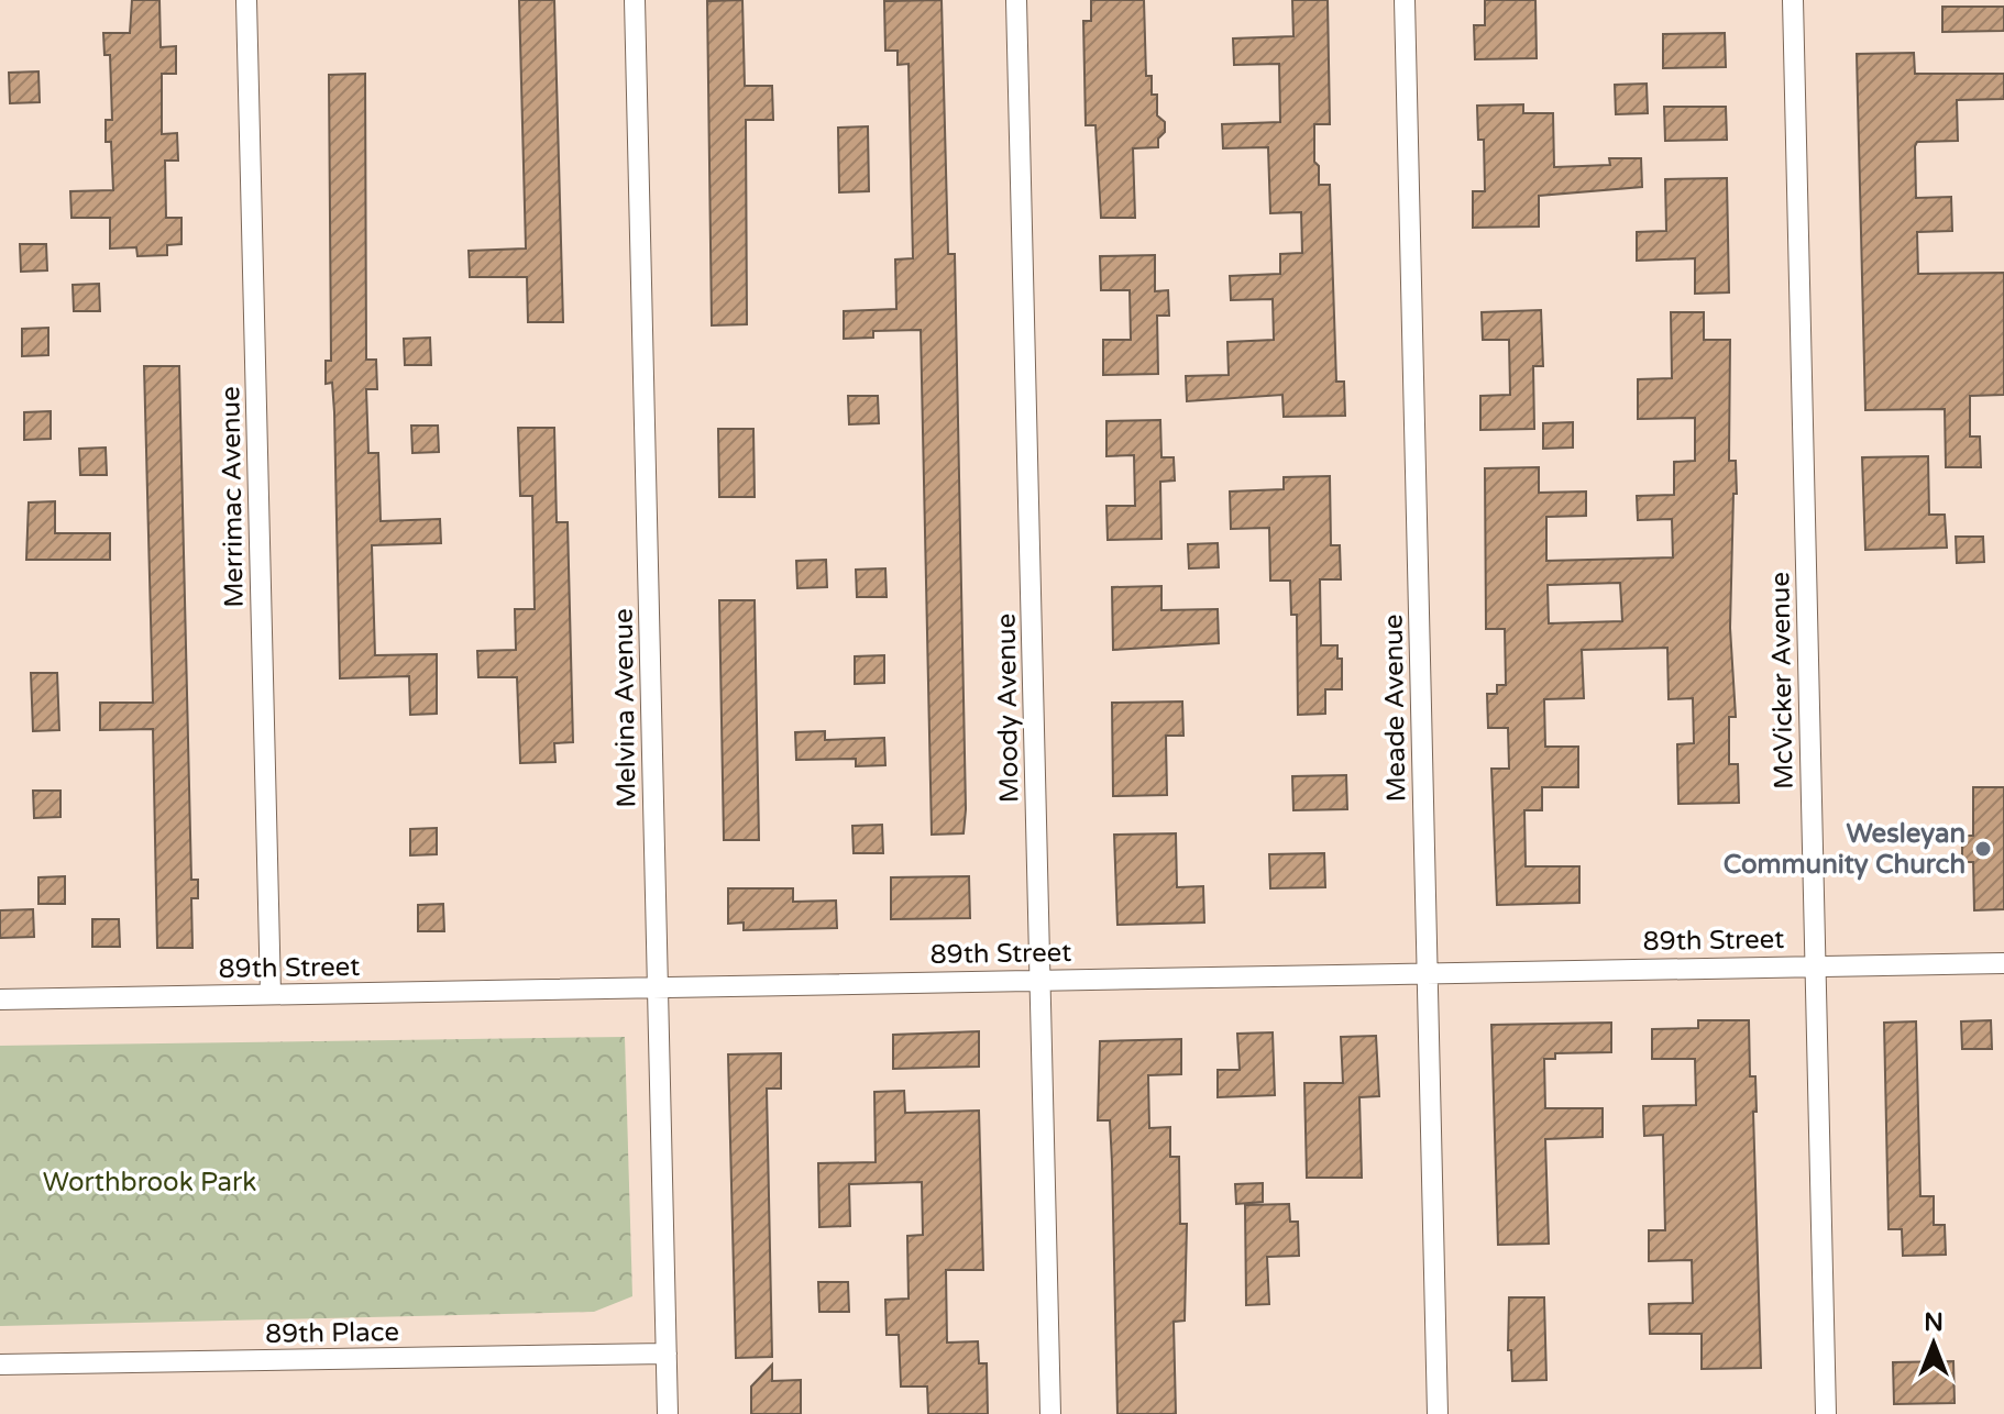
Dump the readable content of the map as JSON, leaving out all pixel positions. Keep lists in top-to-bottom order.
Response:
{
  "streets": {
    "street": [
      "Merrimac Avenue",
      "McVicker Avenue",
      "Melvina Avenue",
      "Moody Avenue",
      "Meade Avenue",
      "89th Street",
      "89th Place"
    ]
  },
  "crossings": [
    ["Merrimac Avenue", "89th Street"],
    ["McVicker Avenue", "89th Street"],
    ["Melvina Avenue", "89th Street"],
    ["Melvina Avenue", "89th Place"],
    ["Moody Avenue", "89th Street"],
    ["Meade Avenue", "89th Street"]
  ],
  "parks": ["Worthbrook Park"],
  "places": ["Wesleyan Community Church"],
  "north": "top"
}
